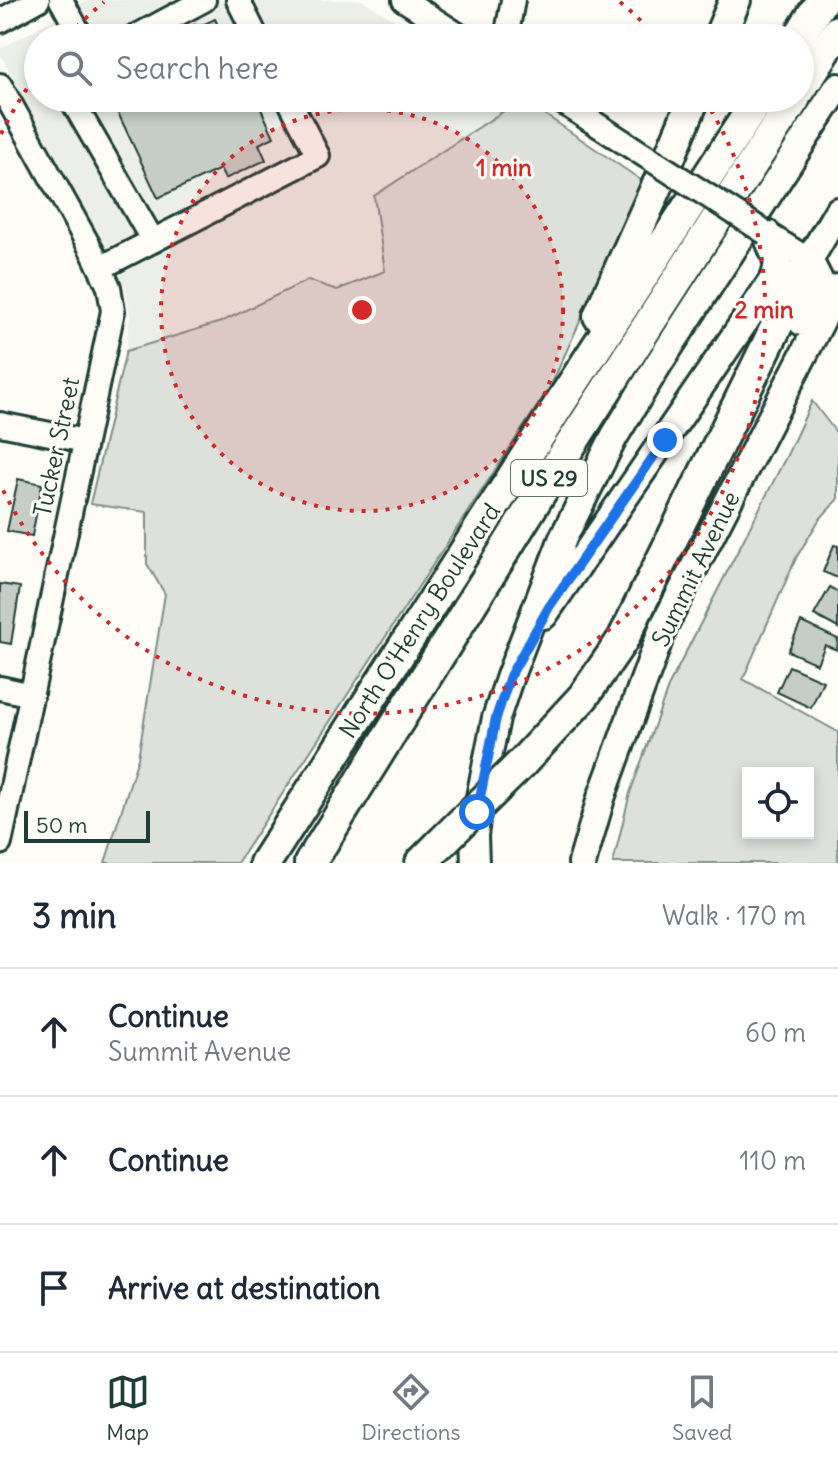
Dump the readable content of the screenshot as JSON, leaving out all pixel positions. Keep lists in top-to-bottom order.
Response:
{
  "streets": {
    "highway": ["US 29", "North O'Henry Boulevard"],
    "main road": ["Summit Avenue"],
    "street": ["Tucker Street"]
  },
  "scale_bar": "50 m",
  "page": {
    "search": "Search here",
    "scale": "50 m",
    "heading": ["3 min", "Walk · 170 m"],
    "list": [
      ["Continue", "Summit Avenue", "60 m"],
      ["Continue", "110 m"],
      "Arrive at destination"
    ],
    "nav": ["Map", "Directions", "Saved"]
  },
  "rings": ["1 min", "2 min"]
}
